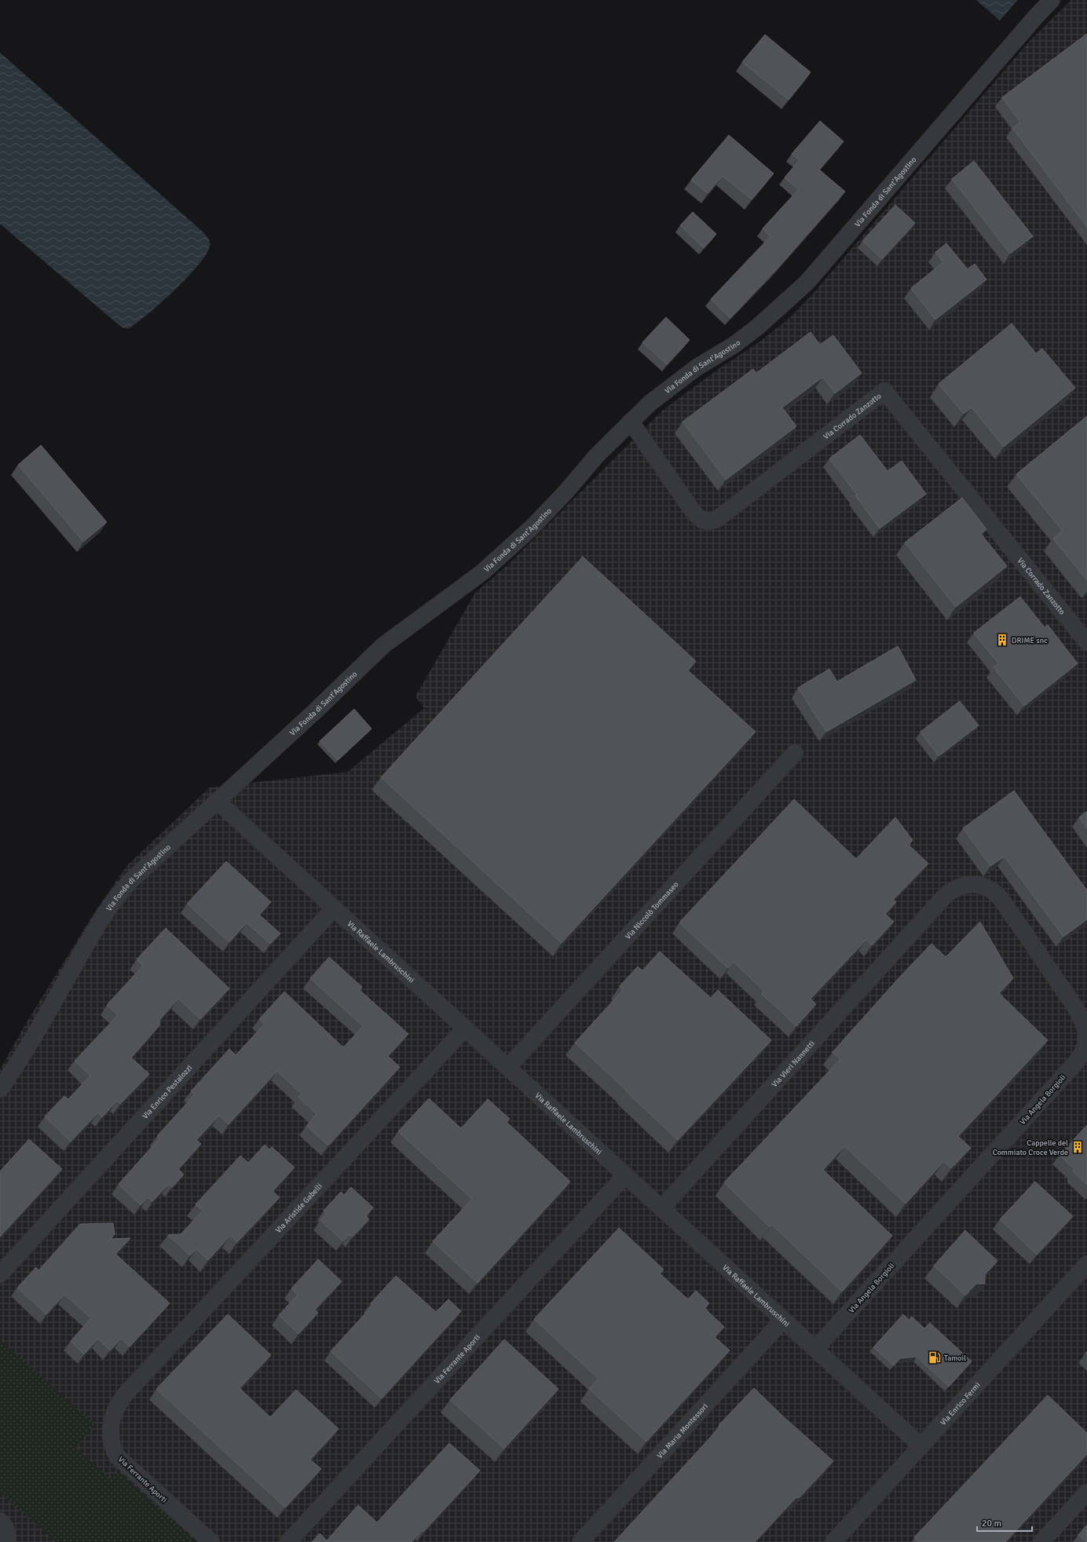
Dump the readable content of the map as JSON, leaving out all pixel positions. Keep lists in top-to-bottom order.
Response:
{
  "streets": {
    "street": [
      "Via Fonda di Sant'Agostino",
      "Via Corrado Zanzotto",
      "Via Niccolò Tommaseo",
      "Via Raffaele Lambruschini",
      "Via Vieri Nannetti",
      "Via Enrico Pestalozzi",
      "Via Angela Borgioli",
      "Via Aristide Gabelli",
      "Via Ferrante Aporti",
      "Via Enrico Fermi",
      "Via Maria Montessori"
    ]
  },
  "crossings": [
    ["Via Fonda di Sant'Agostino", "Via Corrado Zanzotto"],
    ["Via Fonda di Sant'Agostino", "Via Raffaele Lambruschini"],
    ["Via Niccolò Tommaseo", "Via Raffaele Lambruschini"],
    ["Via Raffaele Lambruschini", "Via Vieri Nannetti"],
    ["Via Raffaele Lambruschini", "Via Enrico Pestalozzi"],
    ["Via Raffaele Lambruschini", "Via Angela Borgioli"],
    ["Via Raffaele Lambruschini", "Via Aristide Gabelli"],
    ["Via Raffaele Lambruschini", "Via Ferrante Aporti"],
    ["Via Raffaele Lambruschini", "Via Enrico Fermi"],
    ["Via Raffaele Lambruschini", "Via Maria Montessori"],
    ["Via Vieri Nannetti", "Via Angela Borgioli"],
    ["Via Aristide Gabelli", "Via Ferrante Aporti"]
  ],
  "places": {
    "building": ["DRIME snc", "Cappelle del Commiato Croce Verde"],
    "fuel station": ["Tamoil"]
  },
  "scale_bar": "20 m"
}
